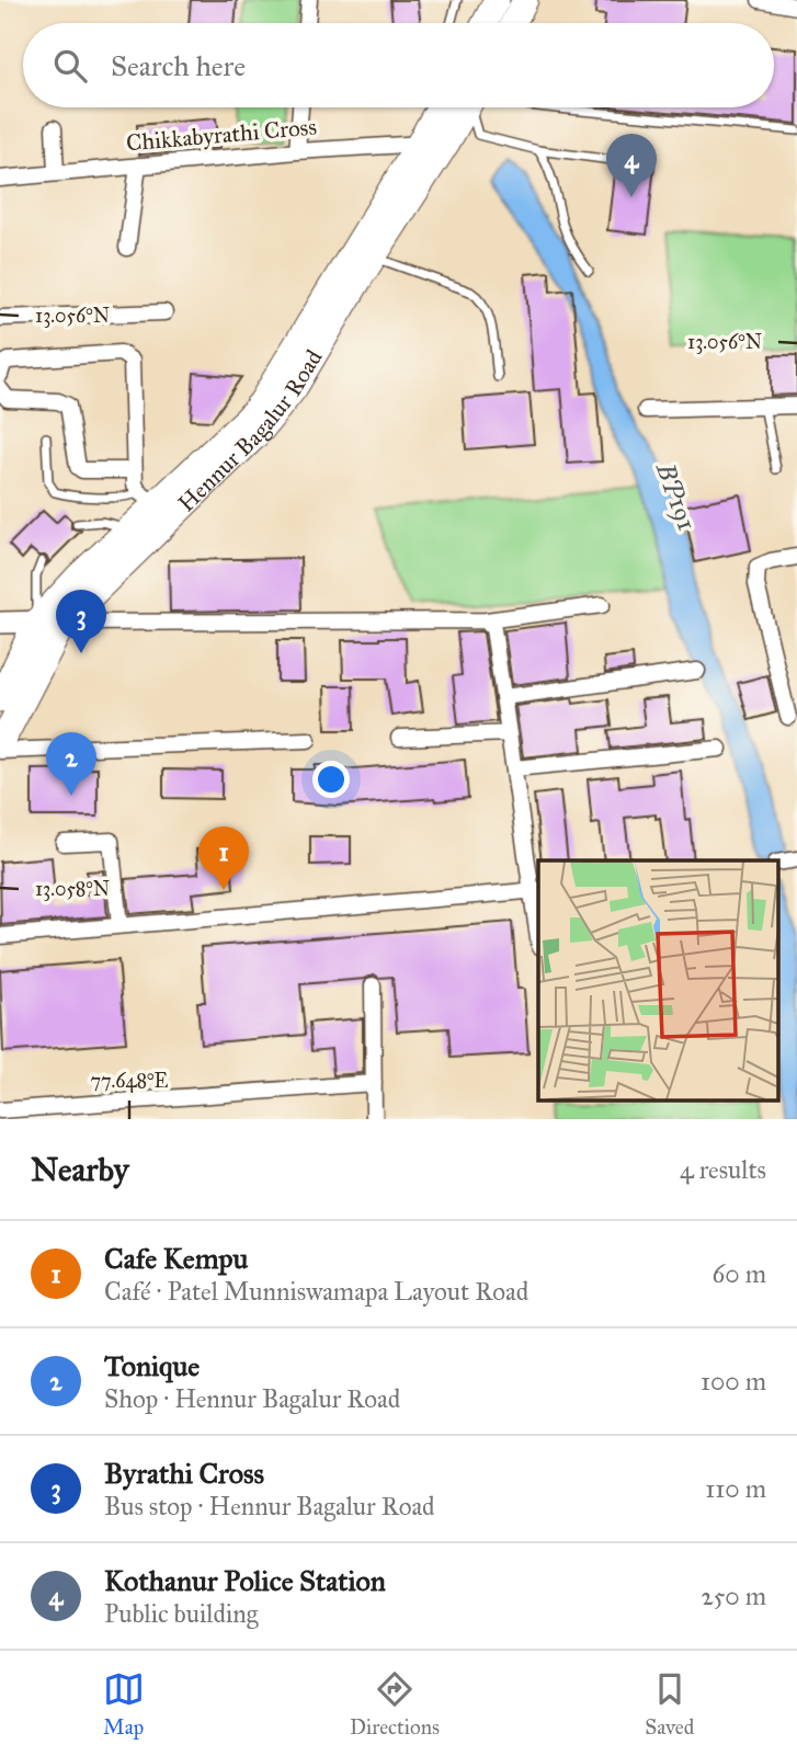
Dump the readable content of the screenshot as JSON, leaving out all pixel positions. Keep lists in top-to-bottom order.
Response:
{
  "streets": {
    "main road": ["Hennur Bagalur Road"],
    "street": ["Chikkabyrathi Cross"]
  },
  "crossings": [
    ["Chikkabyrathi Cross", "Hennur Bagalur Road"]
  ],
  "water": ["BP191"],
  "page": {
    "search": "Search here",
    "pins": [
      "4",
      "3",
      "2",
      "1"
    ],
    "heading": ["Nearby", "4 results"],
    "list": [
      {
        "mark": "1",
        "name": "Cafe Kempu",
        "note": "Café · Patel Munniswamapa Layout Road",
        "value": "60 m"
      },
      {
        "mark": "2",
        "name": "Tonique",
        "note": "Shop · Hennur Bagalur Road",
        "value": "100 m"
      },
      {
        "mark": "3",
        "name": "Byrathi Cross",
        "note": "Bus stop · Hennur Bagalur Road",
        "value": "110 m"
      },
      {
        "mark": "4",
        "name": "Kothanur Police Station",
        "note": "Public building",
        "value": "250 m"
      }
    ],
    "nav": ["Map", "Directions", "Saved"]
  },
  "coordinates": ["13.056°N", "13.058°N", "77.648°E"]
}
